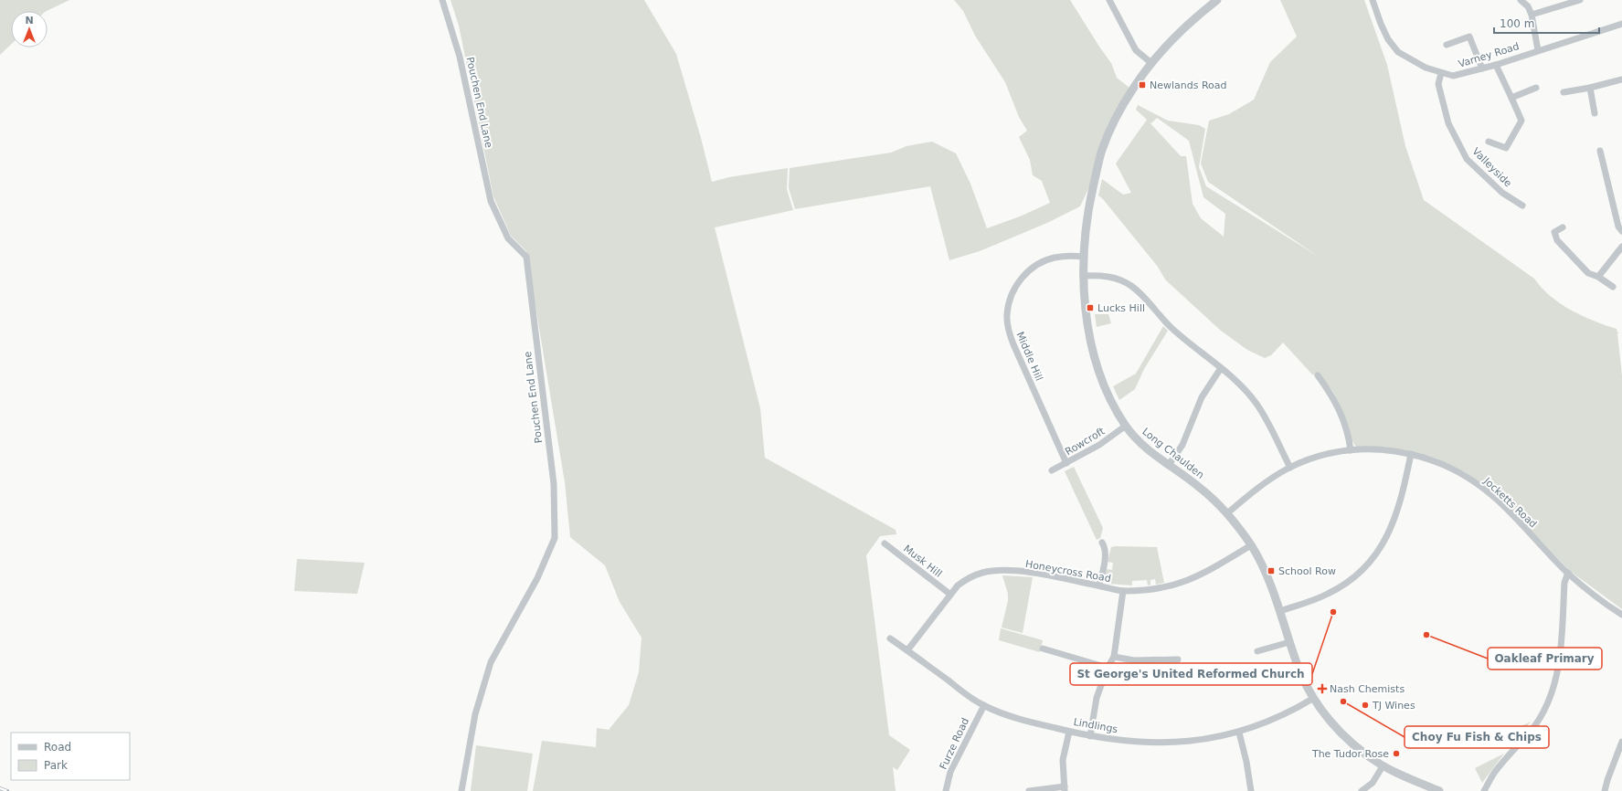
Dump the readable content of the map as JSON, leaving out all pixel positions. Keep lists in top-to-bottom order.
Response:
{
  "streets": {
    "street": [
      "Varney Road",
      "Pouchen End Lane",
      "Valleyside",
      "Middle Hill",
      "Rowcroft",
      "Long Chaulden",
      "Jocketts Road",
      "Musk Hill",
      "Honeycross Road",
      "Lindlings",
      "Furze Road"
    ]
  },
  "crossings": [
    ["Varney Road", "Valleyside"],
    ["Middle Hill", "Rowcroft"],
    ["Middle Hill", "Long Chaulden"],
    ["Rowcroft", "Long Chaulden"],
    ["Long Chaulden", "Jocketts Road"],
    ["Long Chaulden", "Honeycross Road"],
    ["Long Chaulden", "Lindlings"],
    ["Musk Hill", "Honeycross Road"],
    ["Honeycross Road", "Lindlings"],
    ["Lindlings", "Furze Road"]
  ],
  "places": {
    "transit": ["Newlands Road", "Lucks Hill", "School Row"],
    "other": [
      "St George's United Reformed Church",
      "Oakleaf Primary",
      "Choy Fu Fish & Chips",
      "TJ Wines",
      "The Tudor Rose"
    ],
    "health": ["Nash Chemists"]
  },
  "legend": ["Road", "Park"],
  "scale_bar": "100 m",
  "north": "top"
}
